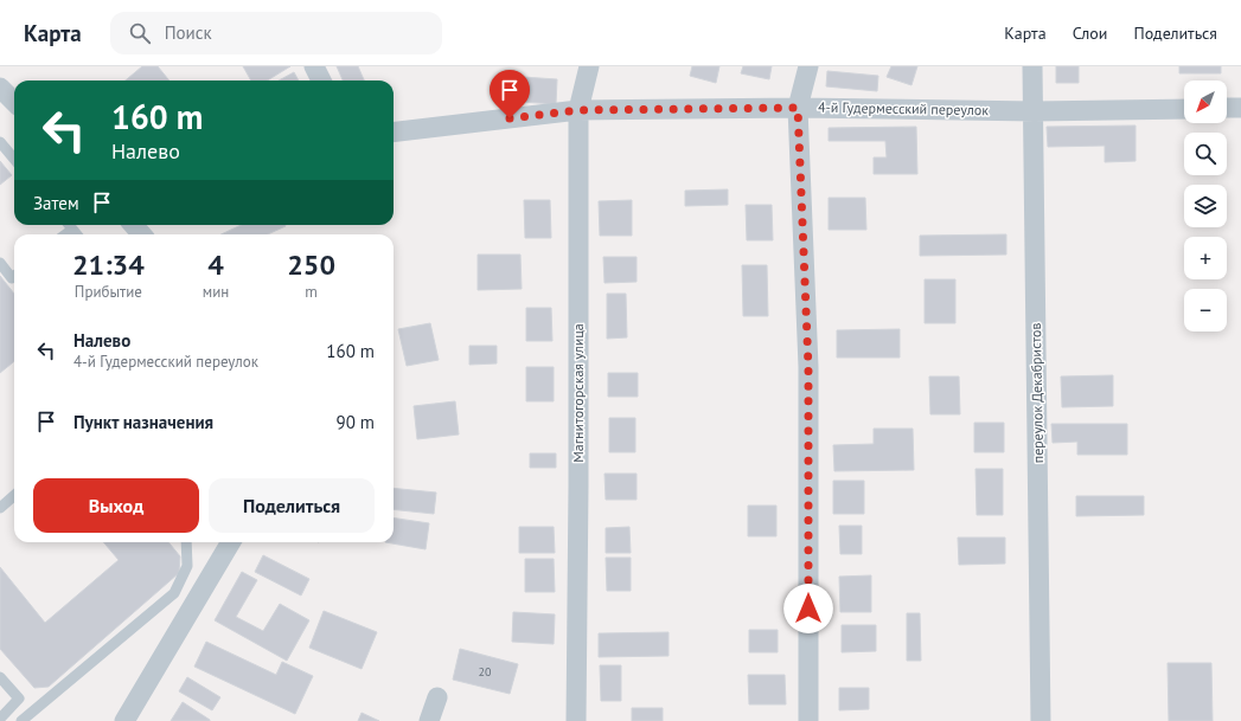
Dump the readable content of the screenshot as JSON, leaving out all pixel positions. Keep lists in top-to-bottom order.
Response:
{
  "streets": {
    "street": ["4-й Гудермесский переулок", "Магнитогорская улица", "переулок Декабристов"]
  },
  "crossings": [
    ["4-й Гудермесский переулок", "Магнитогорская улица"],
    ["4-й Гудермесский переулок", "переулок Декабристов"]
  ],
  "house_numbers": ["20"],
  "north": "bottom left",
  "page": {
    "header": "Карта",
    "search": "Поиск",
    "nav": ["Карта", "Слои", "Поделиться"],
    "map_buttons": ["+", "−"],
    "turn": ["160 m", "Налево"],
    "then": "Затем",
    "eta": [
      "21:34",
      "Прибытие",
      "4",
      "мин",
      "250",
      "m"
    ],
    "list": [
      {
        "name": "Налево",
        "note": "4-й Гудермесский переулок",
        "value": "160 m"
      },
      {
        "name": "Пункт назначения",
        "value": "90 m"
      }
    ],
    "buttons": ["Выход", "Поделиться"]
  }
}
